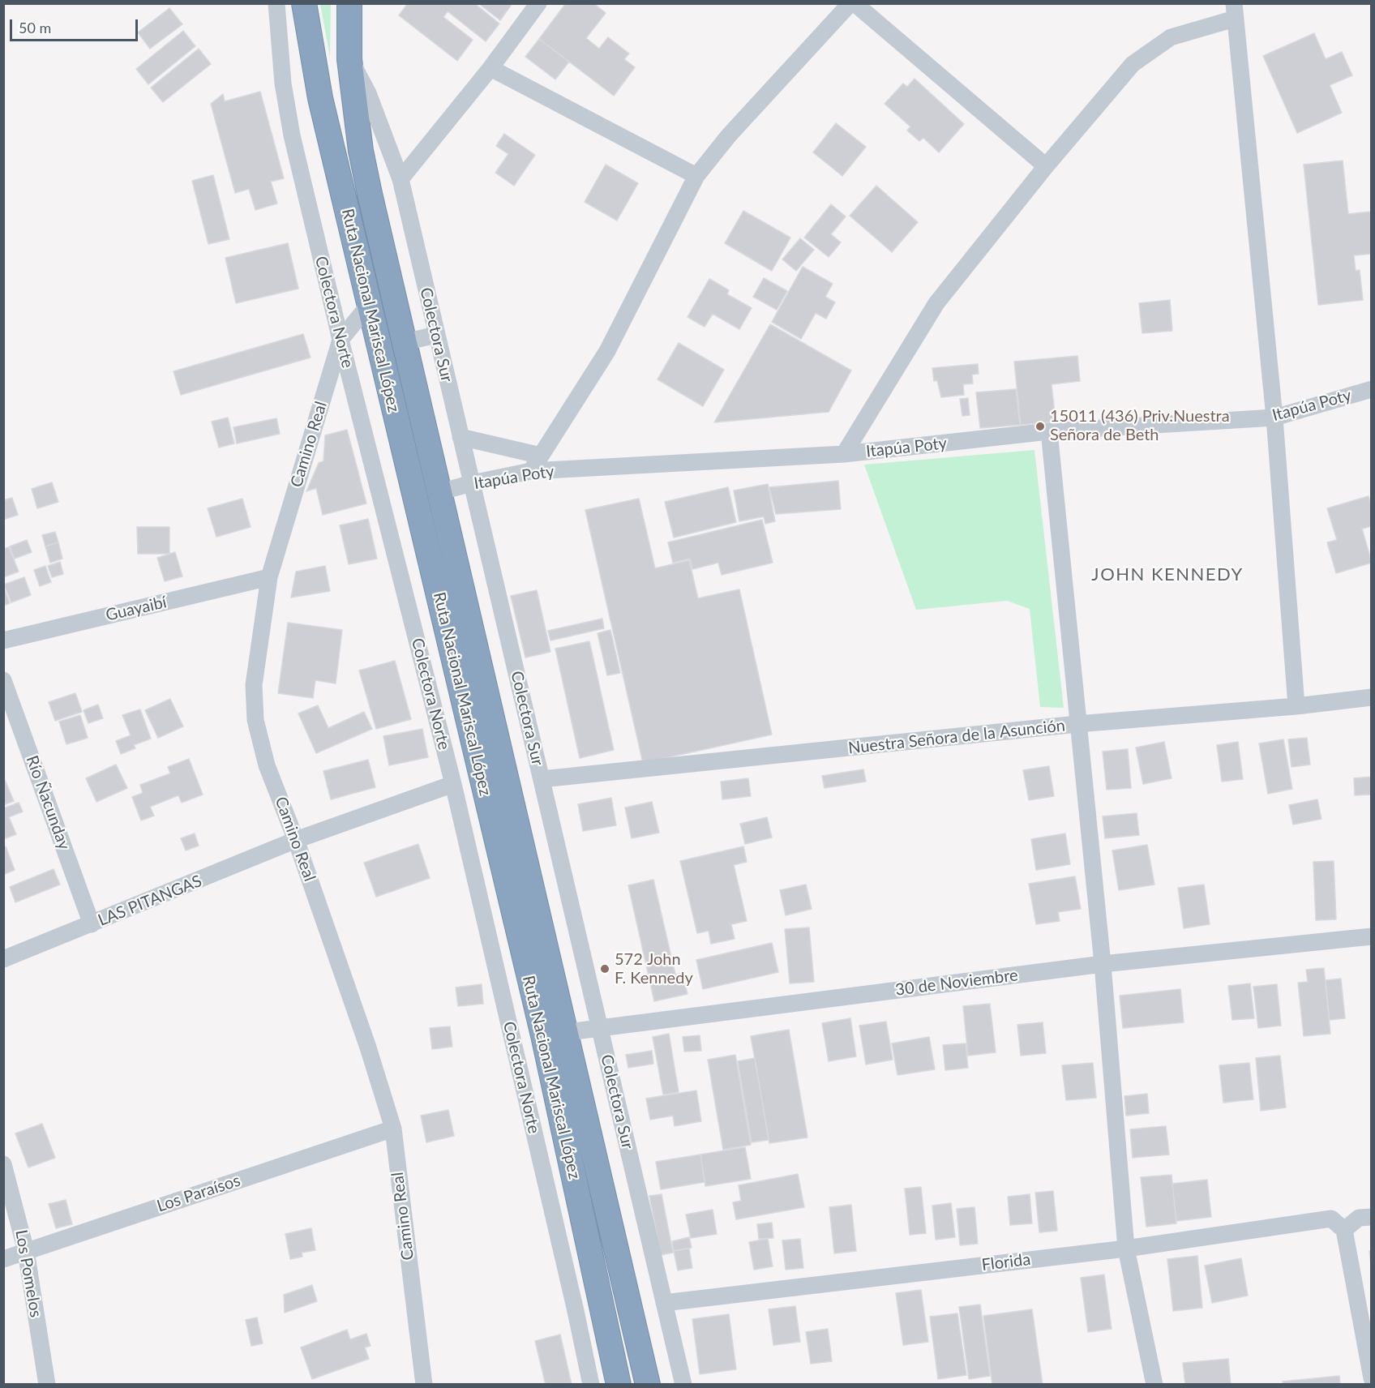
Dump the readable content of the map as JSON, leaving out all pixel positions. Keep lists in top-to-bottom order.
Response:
{
  "streets": {
    "highway": ["Ruta Nacional Mariscal López"],
    "street": [
      "Colectora Norte",
      "Colectora Sur",
      "Itapúa Poty",
      "Camino Real",
      "Guayaibí",
      "Nuestra Señora de la Asunción",
      "Río Ñacunday",
      "LAS PITANGAS",
      "30 de Noviembre",
      "Los Paraísos",
      "Florida",
      "Los Pomelos"
    ]
  },
  "crossings": [
    ["Ruta Nacional Mariscal López", "Colectora Sur"],
    ["Ruta Nacional Mariscal López", "Itapúa Poty"],
    ["Ruta Nacional Mariscal López", "Camino Real"],
    ["Ruta Nacional Mariscal López", "30 de Noviembre"],
    ["Colectora Norte", "Camino Real"],
    ["Colectora Norte", "LAS PITANGAS"],
    ["Colectora Sur", "Itapúa Poty"],
    ["Colectora Sur", "Nuestra Señora de la Asunción"],
    ["Colectora Sur", "30 de Noviembre"],
    ["Colectora Sur", "Florida"],
    ["Camino Real", "Guayaibí"],
    ["Camino Real", "LAS PITANGAS"],
    ["Camino Real", "Los Paraísos"],
    ["Río Ñacunday", "LAS PITANGAS"],
    ["Los Paraísos", "Los Pomelos"]
  ],
  "districts": ["JOHN KENNEDY"],
  "places": ["15011 (436) Priv.Nuestra Señora de Beth", "572 John F. Kennedy"],
  "scale_bar": "50 m"
}
